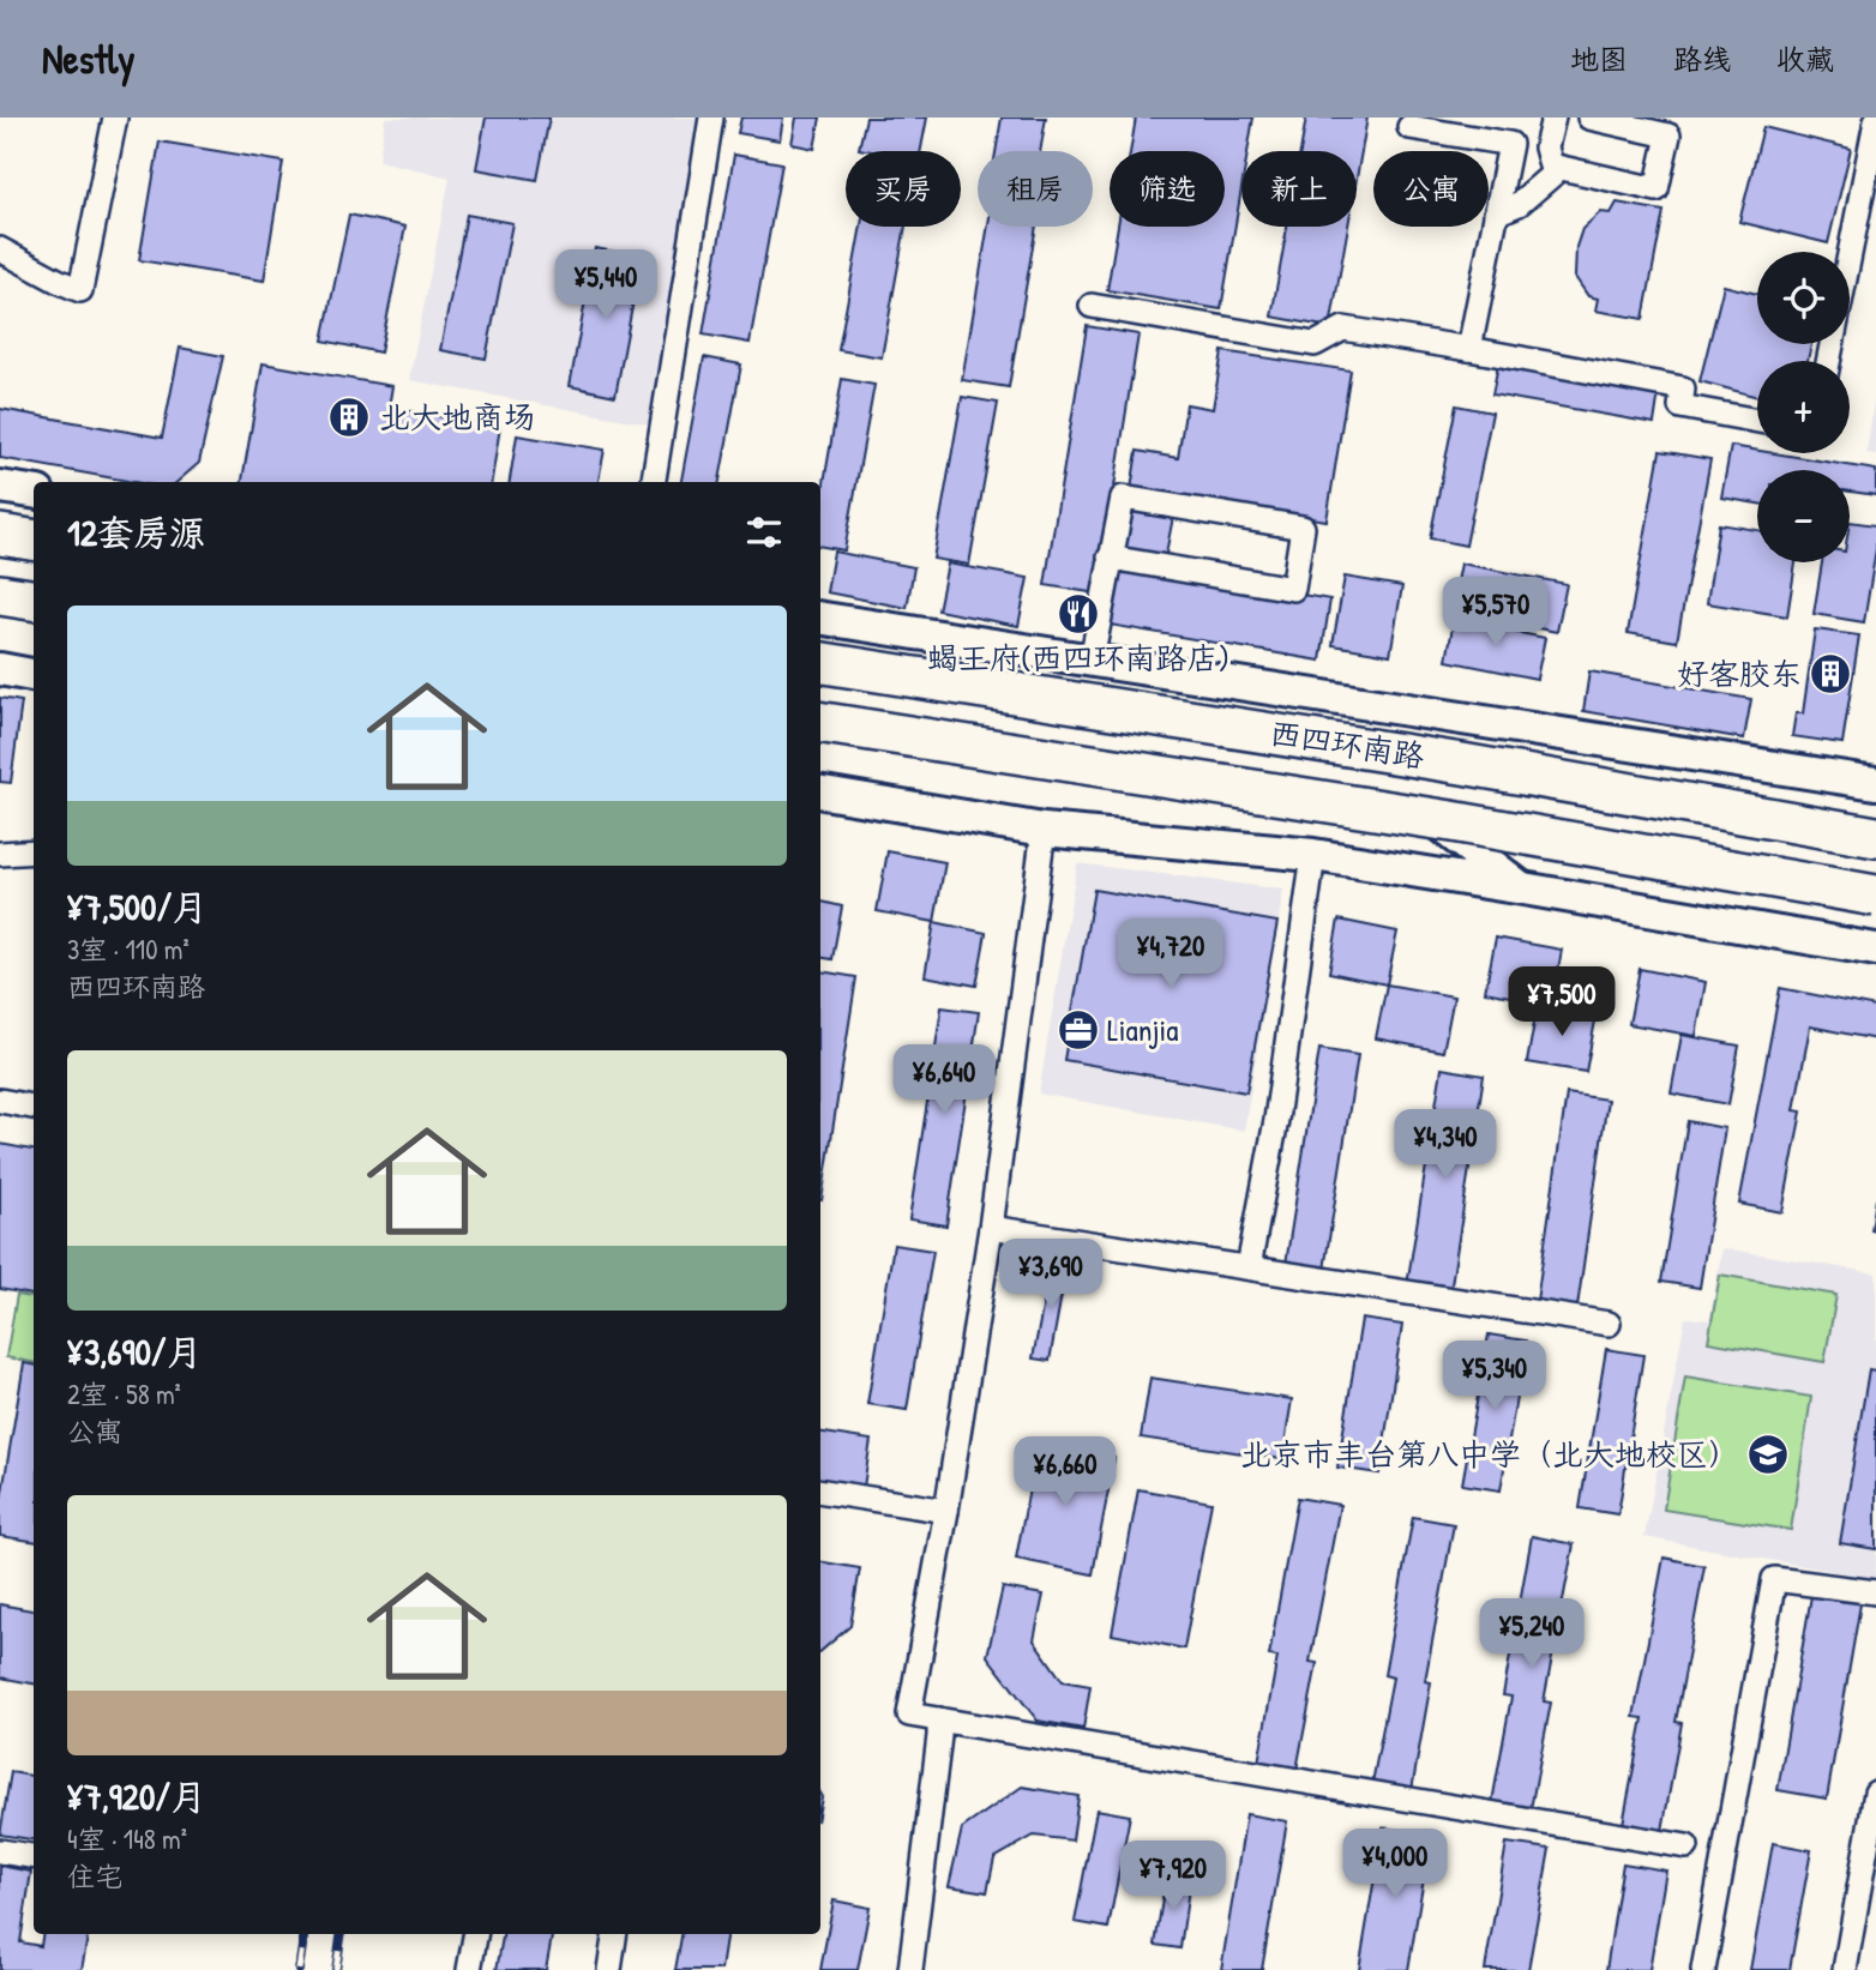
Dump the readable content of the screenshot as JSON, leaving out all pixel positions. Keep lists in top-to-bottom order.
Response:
{
  "streets": {
    "highway": ["西四环南路"]
  },
  "places": {
    "building": ["北大地商场", "好客胶东"],
    "restaurant": ["蝎王府(西四环南路店)"],
    "office": ["Lianjia"],
    "school or university": ["北京市丰台第八中学（北大地校区）"]
  },
  "page": {
    "header": "Nestly",
    "nav": ["地图", "路线", "收藏"],
    "chip": [
      "买房",
      "租房",
      "筛选",
      "新上",
      "公寓"
    ],
    "price": [
      "¥5,440",
      "¥5,570",
      "¥4,720",
      "¥7,500",
      "¥6,640",
      "¥4,340",
      "¥3,690",
      "¥5,340",
      "¥6,660",
      "¥5,240",
      "¥4,000",
      "¥7,920"
    ],
    "map_buttons": ["+", "−"],
    "heading": "12套房源",
    "list": [
      {
        "name": "¥7,500/月",
        "note": "3室 · 110 m² · 西四环南路"
      },
      {
        "name": "¥3,690/月",
        "note": "2室 · 58 m² · 公寓"
      },
      {
        "name": "¥7,920/月",
        "note": "4室 · 148 m² · 住宅"
      }
    ]
  }
}
